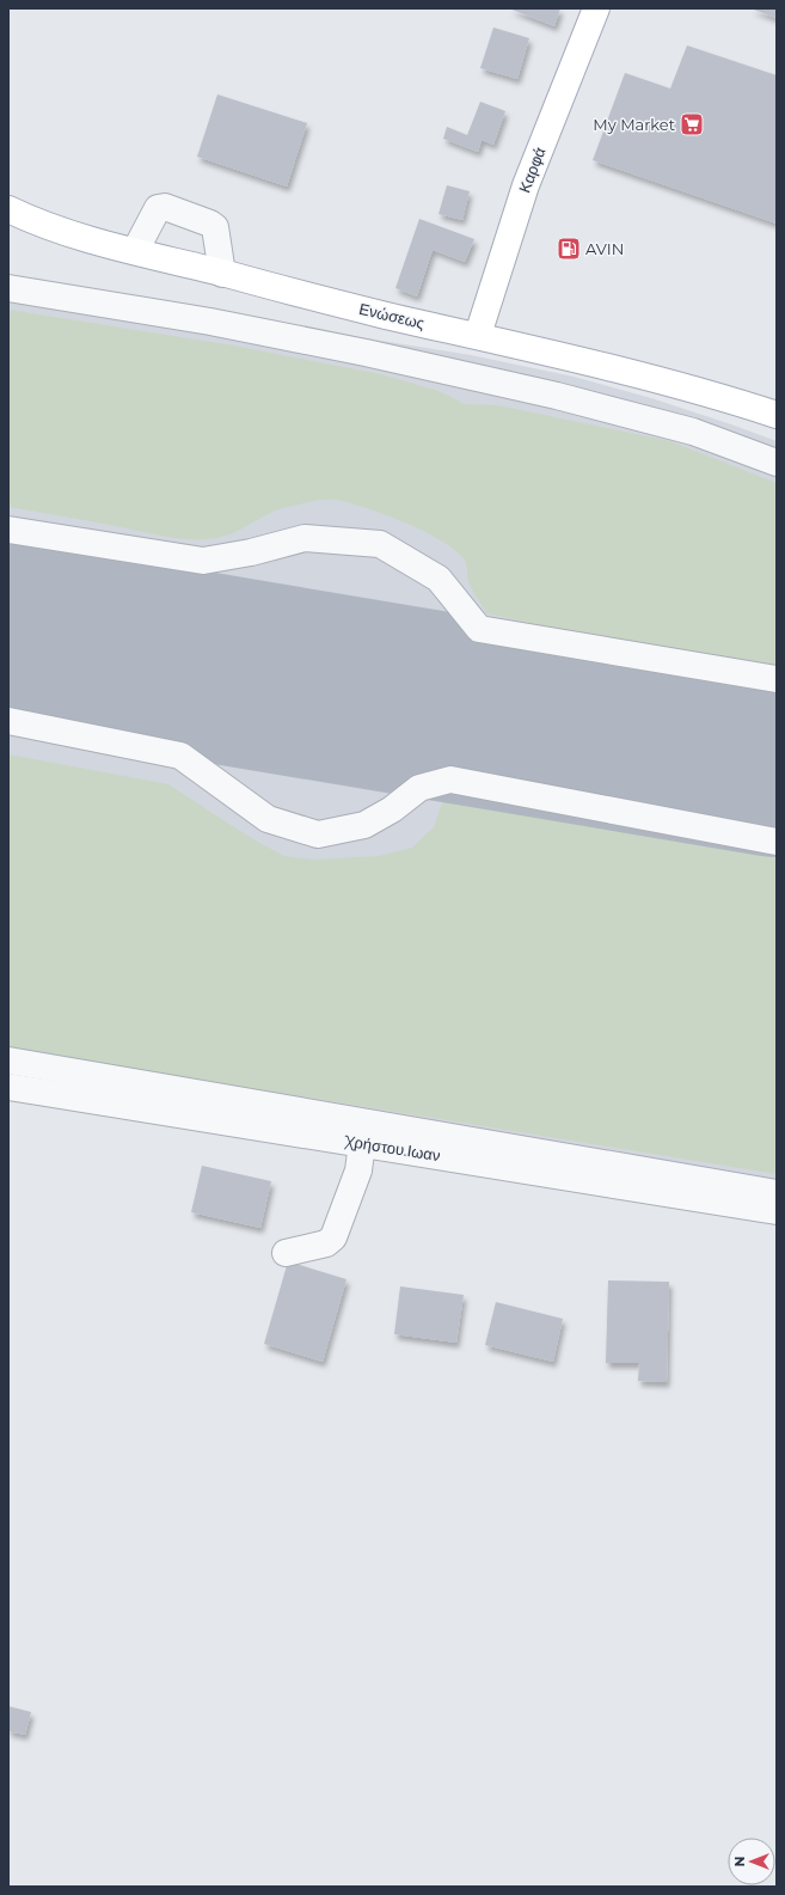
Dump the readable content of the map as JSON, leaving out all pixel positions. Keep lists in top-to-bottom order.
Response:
{
  "streets": {
    "main road": ["Καρφά", "Ενώσεως"],
    "street": ["Χρήστου.Ιωαν"]
  },
  "crossings": [
    ["Καρφά", "Ενώσεως"]
  ],
  "places": {
    "supermarket": ["My Market"],
    "fuel station": ["AVIN"]
  },
  "north": "left"
}
